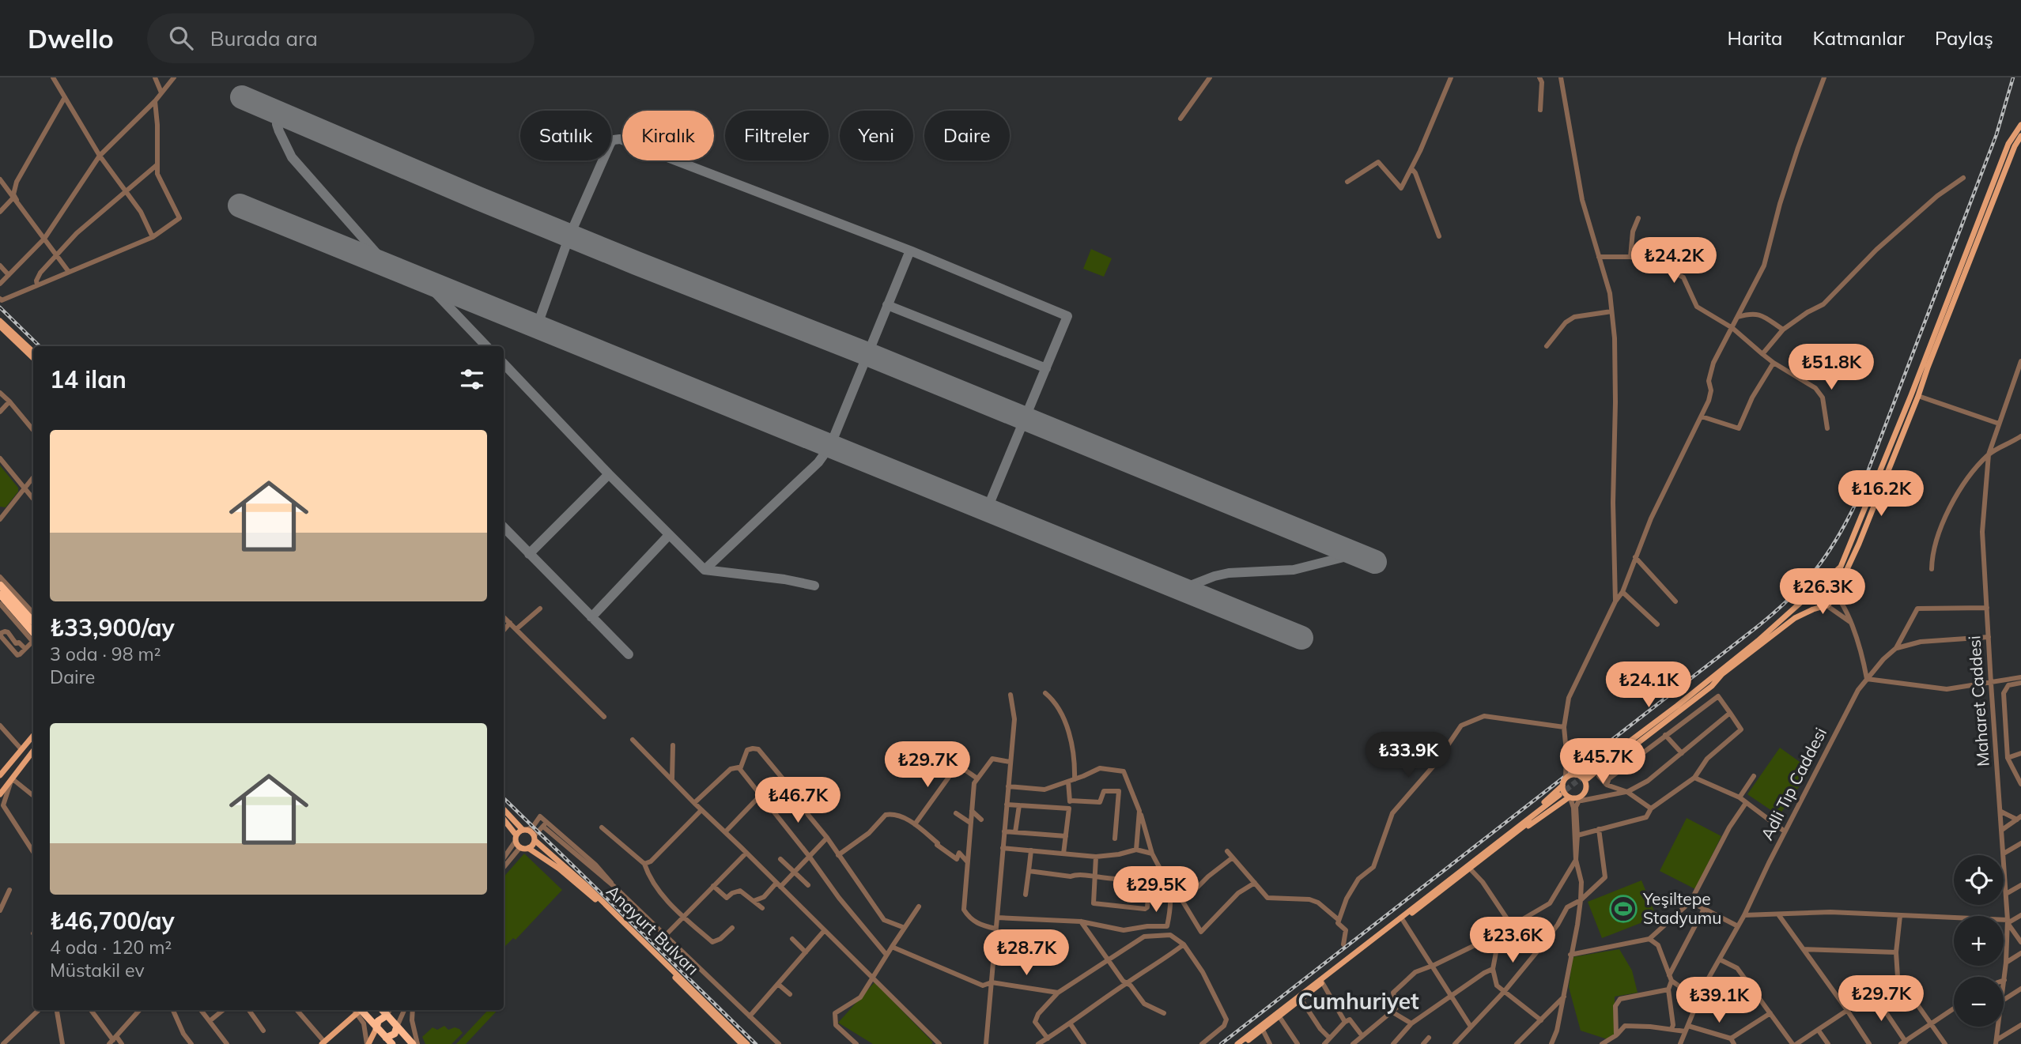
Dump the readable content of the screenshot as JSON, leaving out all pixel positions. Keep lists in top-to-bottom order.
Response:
{
  "streets": {
    "main road": ["Anayurt Bulvarı"],
    "street": ["Maharet Caddesi", "Adli Tıp Caddesi"]
  },
  "crossings": [
    ["Maharet Caddesi", "Adli Tıp Caddesi"]
  ],
  "districts": ["Cumhuriyet"],
  "places": {
    "sports": ["Yeşiltepe Stadyumu"]
  },
  "page": {
    "header": "Dwello",
    "search": "Burada ara",
    "nav": ["Harita", "Katmanlar", "Paylaş"],
    "chip": [
      "Satılık",
      "Kiralık",
      "Filtreler",
      "Yeni",
      "Daire"
    ],
    "price": [
      "₺24.2K",
      "₺51.8K",
      "₺16.2K",
      "₺26.3K",
      "₺24.1K",
      "₺33.9K",
      "₺45.7K",
      "₺29.7K",
      "₺46.7K",
      "₺29.5K",
      "₺23.6K",
      "₺28.7K",
      "₺29.7K",
      "₺39.1K"
    ],
    "heading": "14 ilan",
    "list": [
      {
        "name": "₺33,900/ay",
        "note": "3 oda · 98 m² · Daire"
      },
      {
        "name": "₺46,700/ay",
        "note": "4 oda · 120 m² · Müstakil ev"
      }
    ],
    "map_buttons": ["+", "−"]
  }
}
